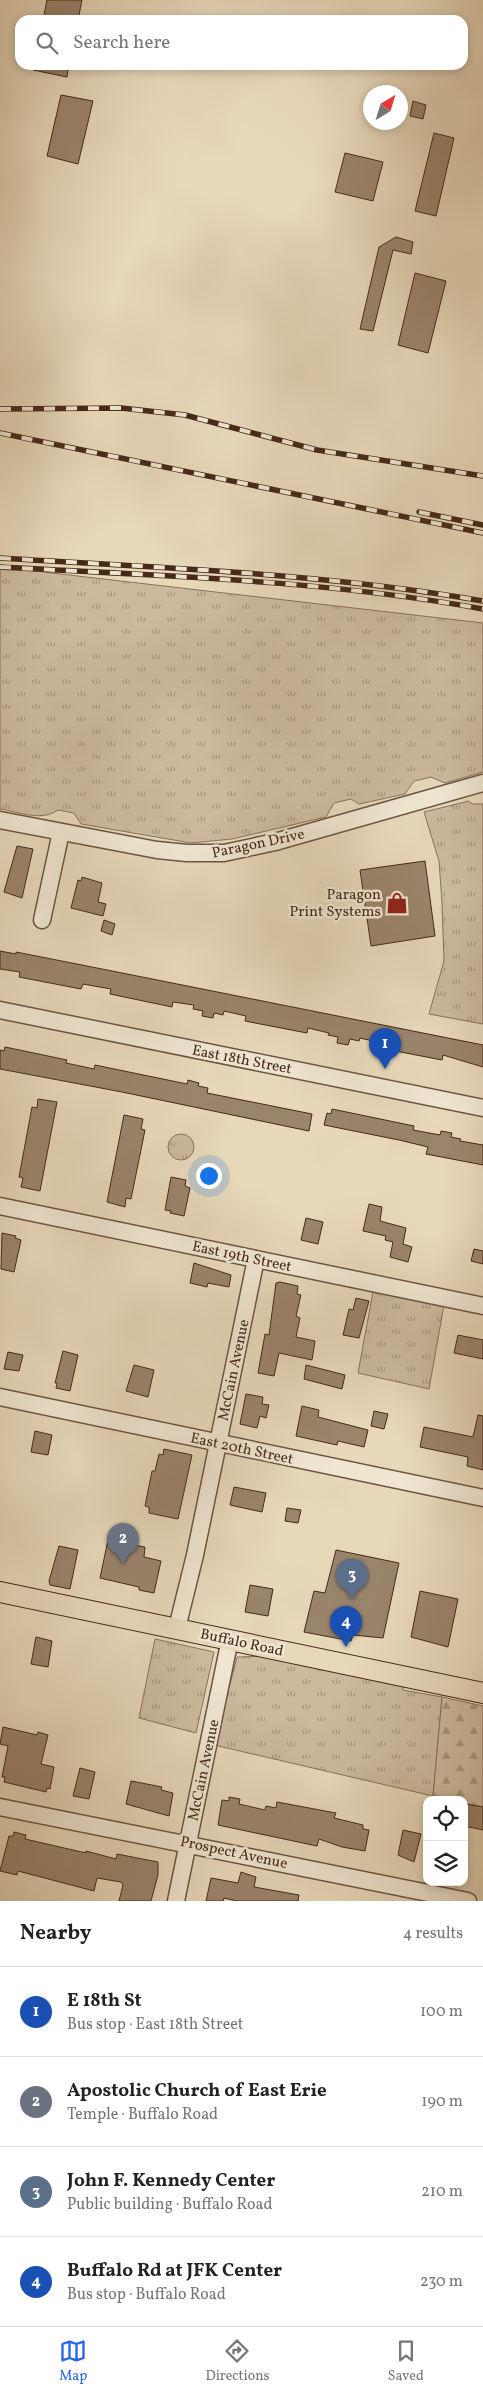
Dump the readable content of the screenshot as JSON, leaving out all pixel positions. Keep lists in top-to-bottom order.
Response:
{
  "streets": {
    "main road": ["Buffalo Road"],
    "street": [
      "Paragon Drive",
      "East 18th Street",
      "East 19th Street",
      "McCain Avenue",
      "East 20th Street",
      "Prospect Avenue"
    ]
  },
  "crossings": [
    ["East 19th Street", "McCain Avenue"],
    ["McCain Avenue", "East 20th Street"],
    ["McCain Avenue", "Buffalo Road"],
    ["McCain Avenue", "Prospect Avenue"]
  ],
  "places": {
    "shop": ["Paragon Print Systems"]
  },
  "north": "top right",
  "page": {
    "search": "Search here",
    "pins": [
      "1",
      "2",
      "3",
      "4"
    ],
    "heading": ["Nearby", "4 results"],
    "list": [
      {
        "mark": "1",
        "name": "E 18th St",
        "note": "Bus stop · East 18th Street",
        "value": "100 m"
      },
      {
        "mark": "2",
        "name": "Apostolic Church of East Erie",
        "note": "Temple · Buffalo Road",
        "value": "190 m"
      },
      {
        "mark": "3",
        "name": "John F. Kennedy Center",
        "note": "Public building · Buffalo Road",
        "value": "210 m"
      },
      {
        "mark": "4",
        "name": "Buffalo Rd at JFK Center",
        "note": "Bus stop · Buffalo Road",
        "value": "230 m"
      }
    ],
    "nav": ["Map", "Directions", "Saved"]
  }
}
